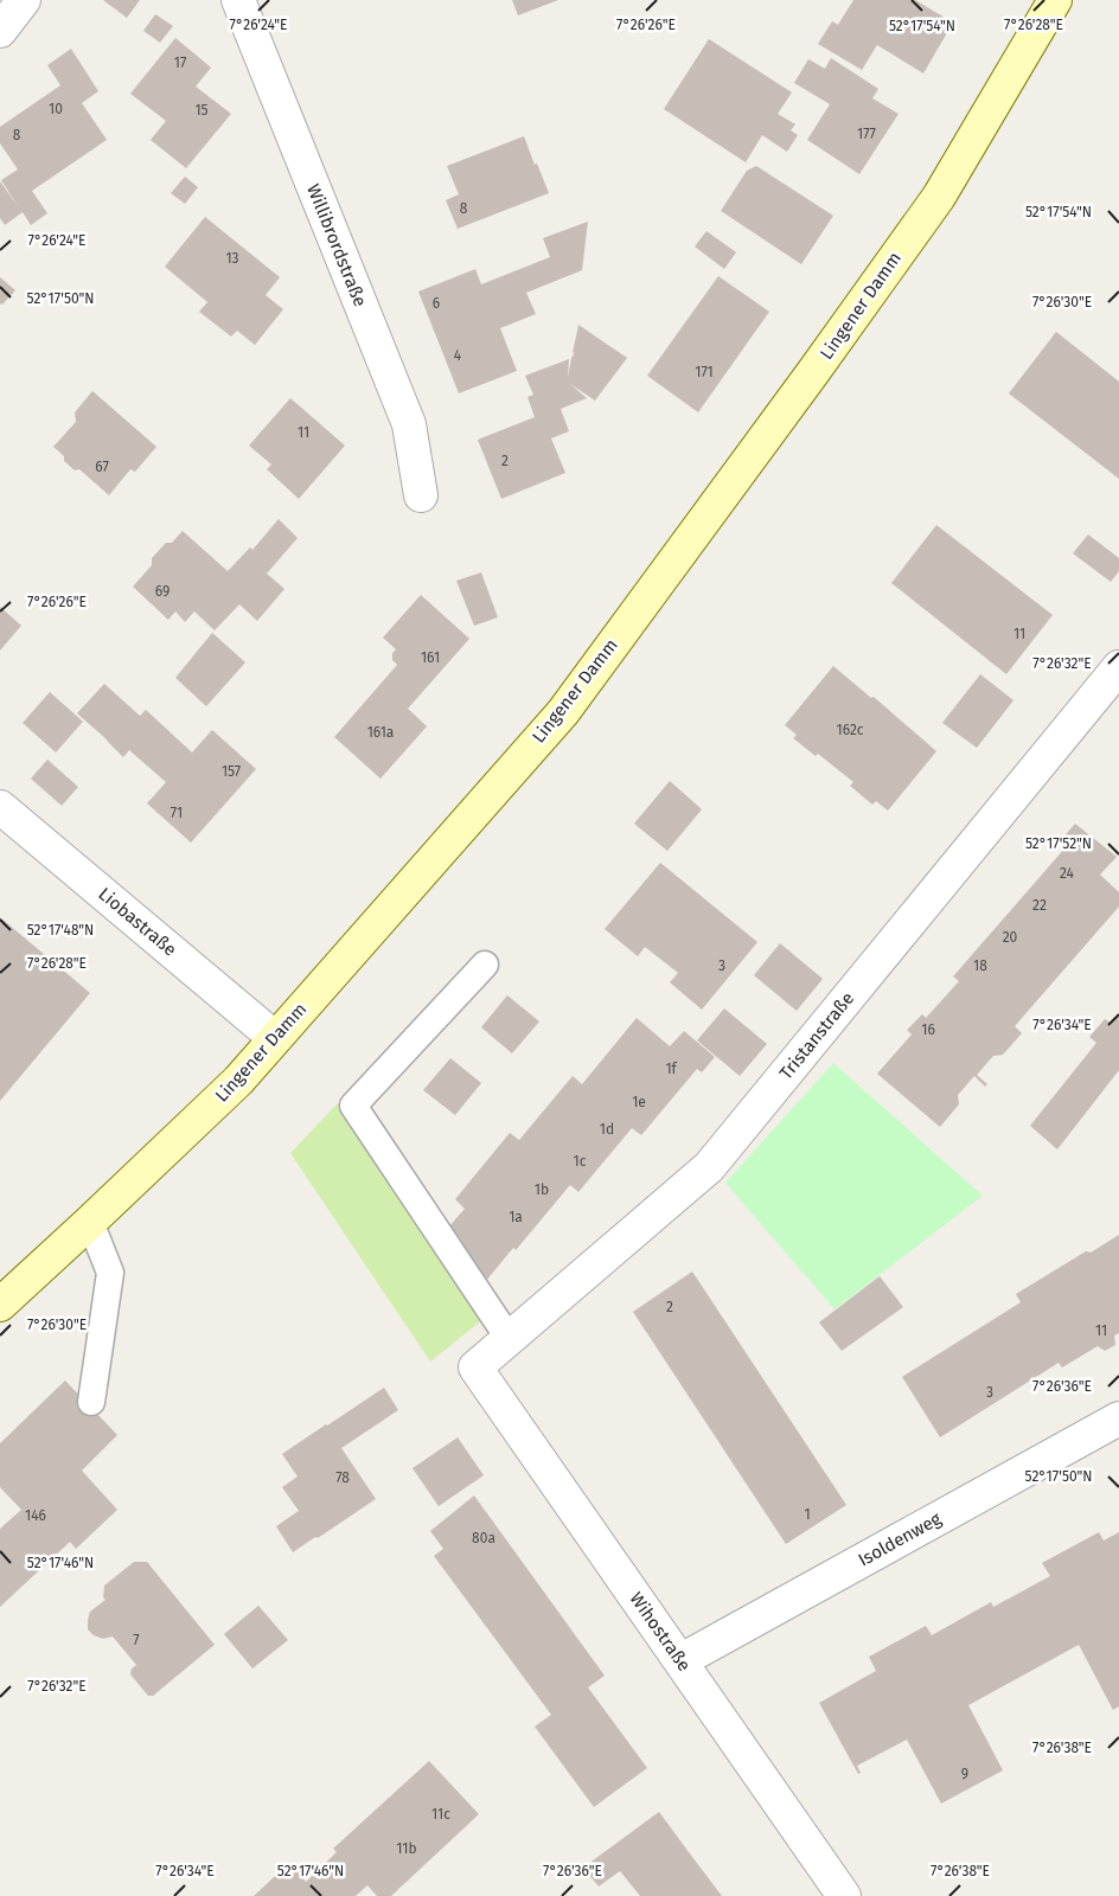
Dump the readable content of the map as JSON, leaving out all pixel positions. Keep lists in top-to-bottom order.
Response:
{
  "streets": {
    "main road": ["Lingener Damm"],
    "street": [
      "Willibrordstraße",
      "Liobastraße",
      "Tristanstraße",
      "Isoldenweg",
      "Wihostraße"
    ]
  },
  "crossings": [
    ["Lingener Damm", "Liobastraße"],
    ["Tristanstraße", "Wihostraße"],
    ["Isoldenweg", "Wihostraße"]
  ],
  "house_numbers": [
    "17",
    "10",
    "15",
    "177",
    "8",
    "8",
    "13",
    "6",
    "4",
    "171",
    "11",
    "2",
    "67",
    "69",
    "11",
    "161",
    "162c",
    "161a",
    "157",
    "71",
    "24",
    "22",
    "20",
    "3",
    "18",
    "16",
    "1f",
    "1e",
    "1d",
    "1c",
    "1b",
    "1a",
    "2",
    "11",
    "3",
    "78",
    "1",
    "146",
    "80a",
    "7",
    "9",
    "11c",
    "11b"
  ],
  "coordinates": [
    "7°26'24\"E",
    "7°26'26\"E",
    "7°26'28\"E",
    "52°17'54\"N",
    "52°17'50\"N",
    "7°26'30\"E",
    "7°26'32\"E",
    "52°17'52\"N",
    "52°17'48\"N",
    "7°26'34\"E",
    "7°26'36\"E",
    "52°17'46\"N",
    "7°26'38\"E"
  ]
}
